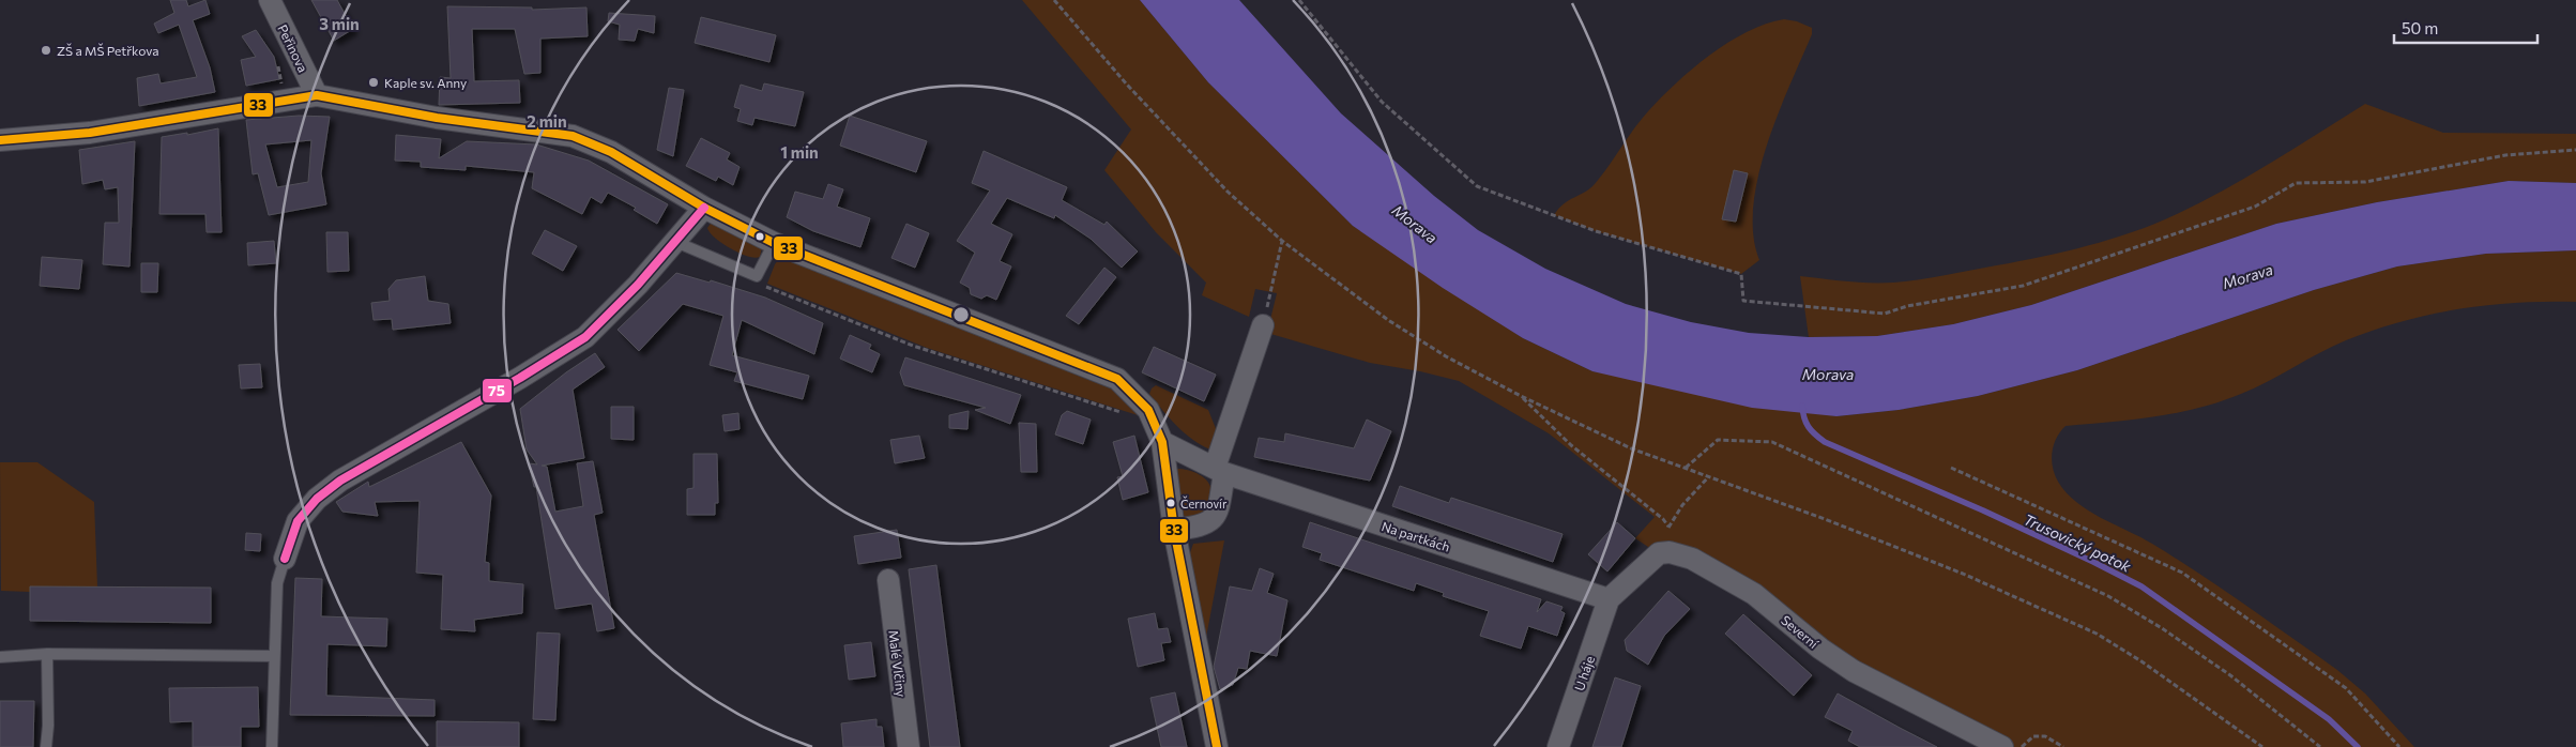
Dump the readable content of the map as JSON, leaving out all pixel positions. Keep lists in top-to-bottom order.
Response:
{
  "streets": {
    "street": [
      "Peřinova",
      "Na partkách",
      "Severní",
      "Malé Vlčiny",
      "U háje"
    ]
  },
  "crossings": [
    ["Na partkách", "U háje"]
  ],
  "water": ["Morava", "Trusovický potok"],
  "places": ["ZŠ a MŠ Petřkova", "Kaple sv. Anny", "Černovír"],
  "lines": ["transit line 33", "transit line 75"],
  "scale_bar": "50 m",
  "rings": ["3 min", "2 min", "1 min"]
}
